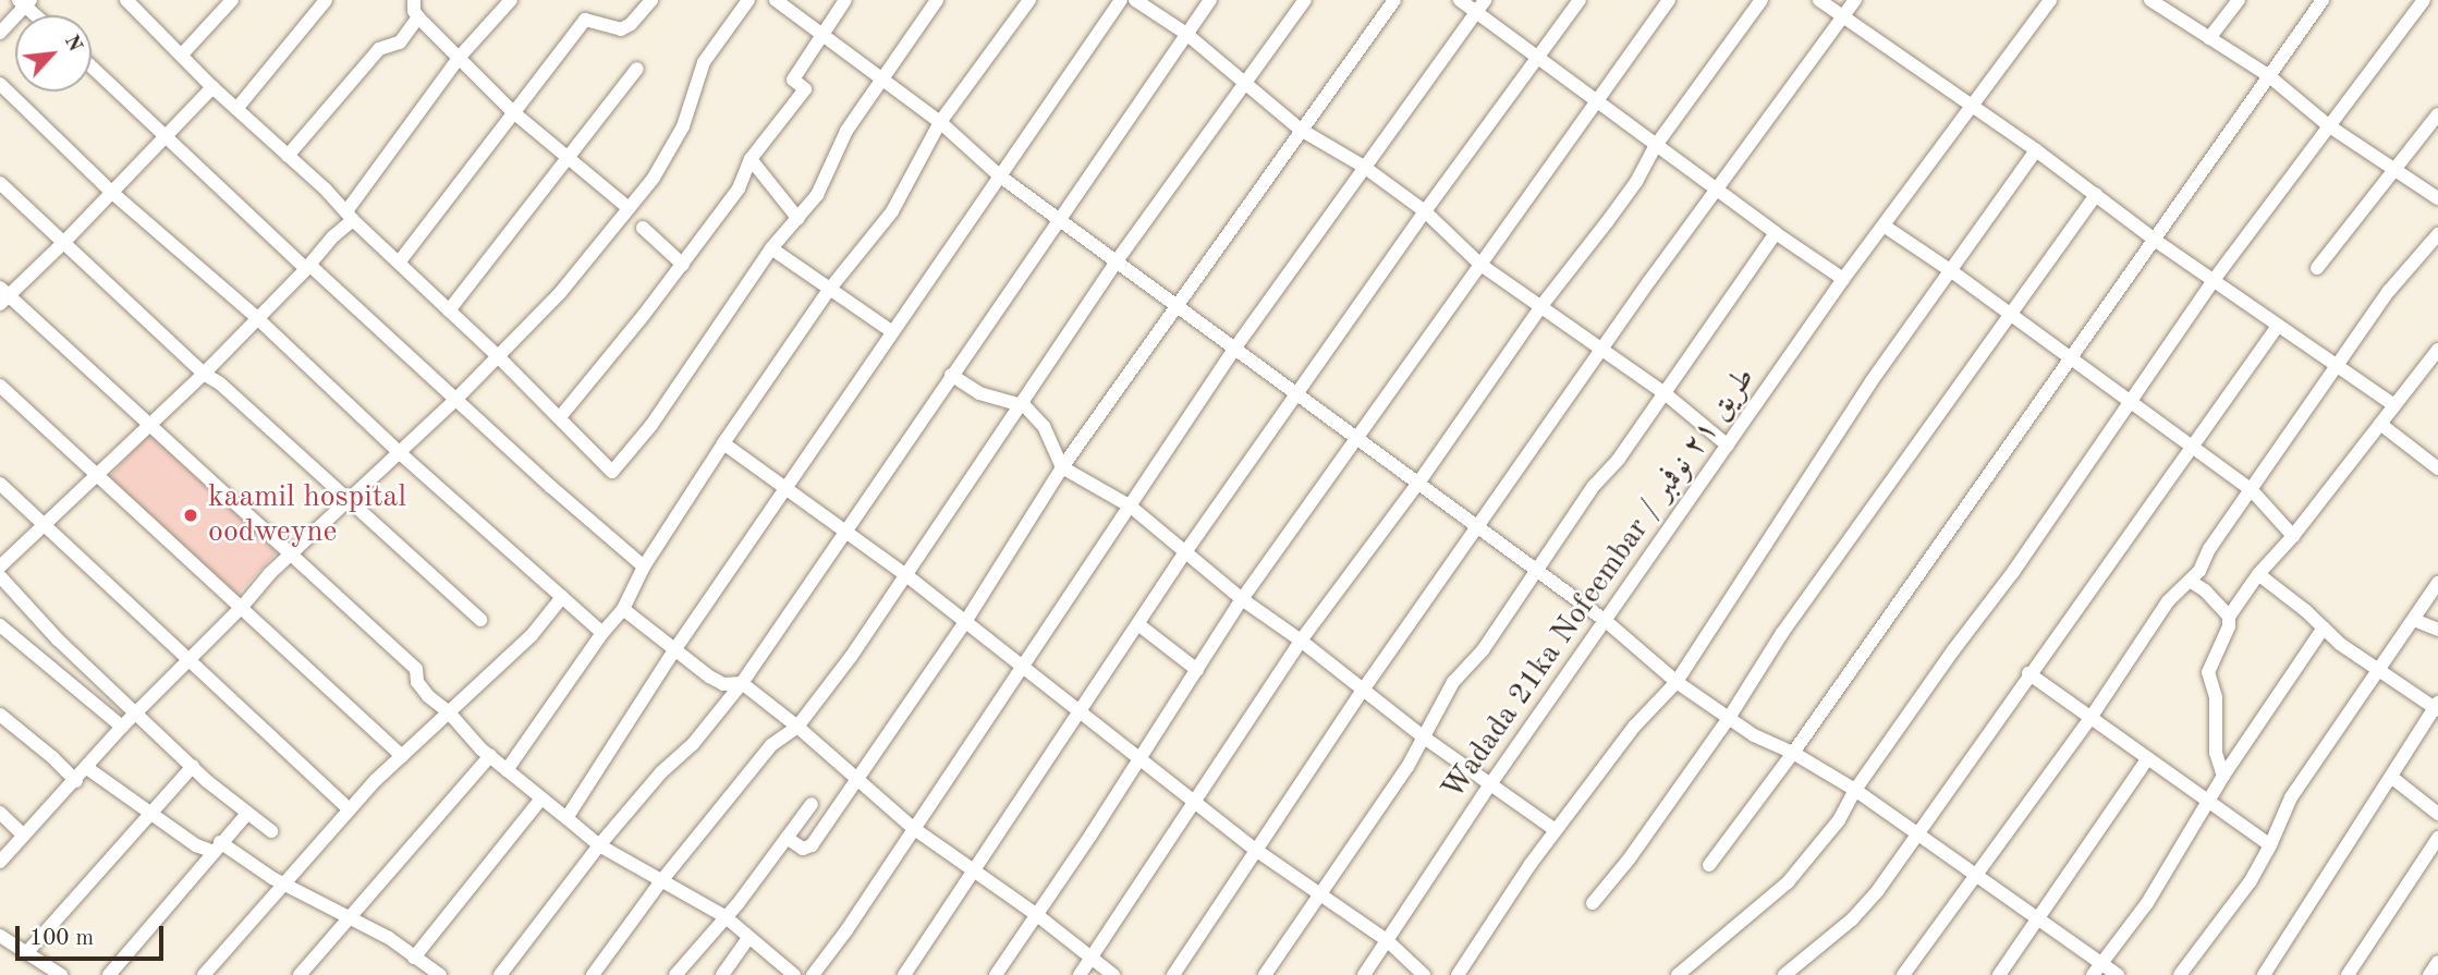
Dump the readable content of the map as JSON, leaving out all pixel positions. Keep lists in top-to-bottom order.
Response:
{
  "streets": {
    "street": ["Wadada 21ka Nofeembar / طريق ٢١ نوفمبر"]
  },
  "places": ["kaamil hospital oodweyne"],
  "scale_bar": "100 m",
  "north": "top right"
}
